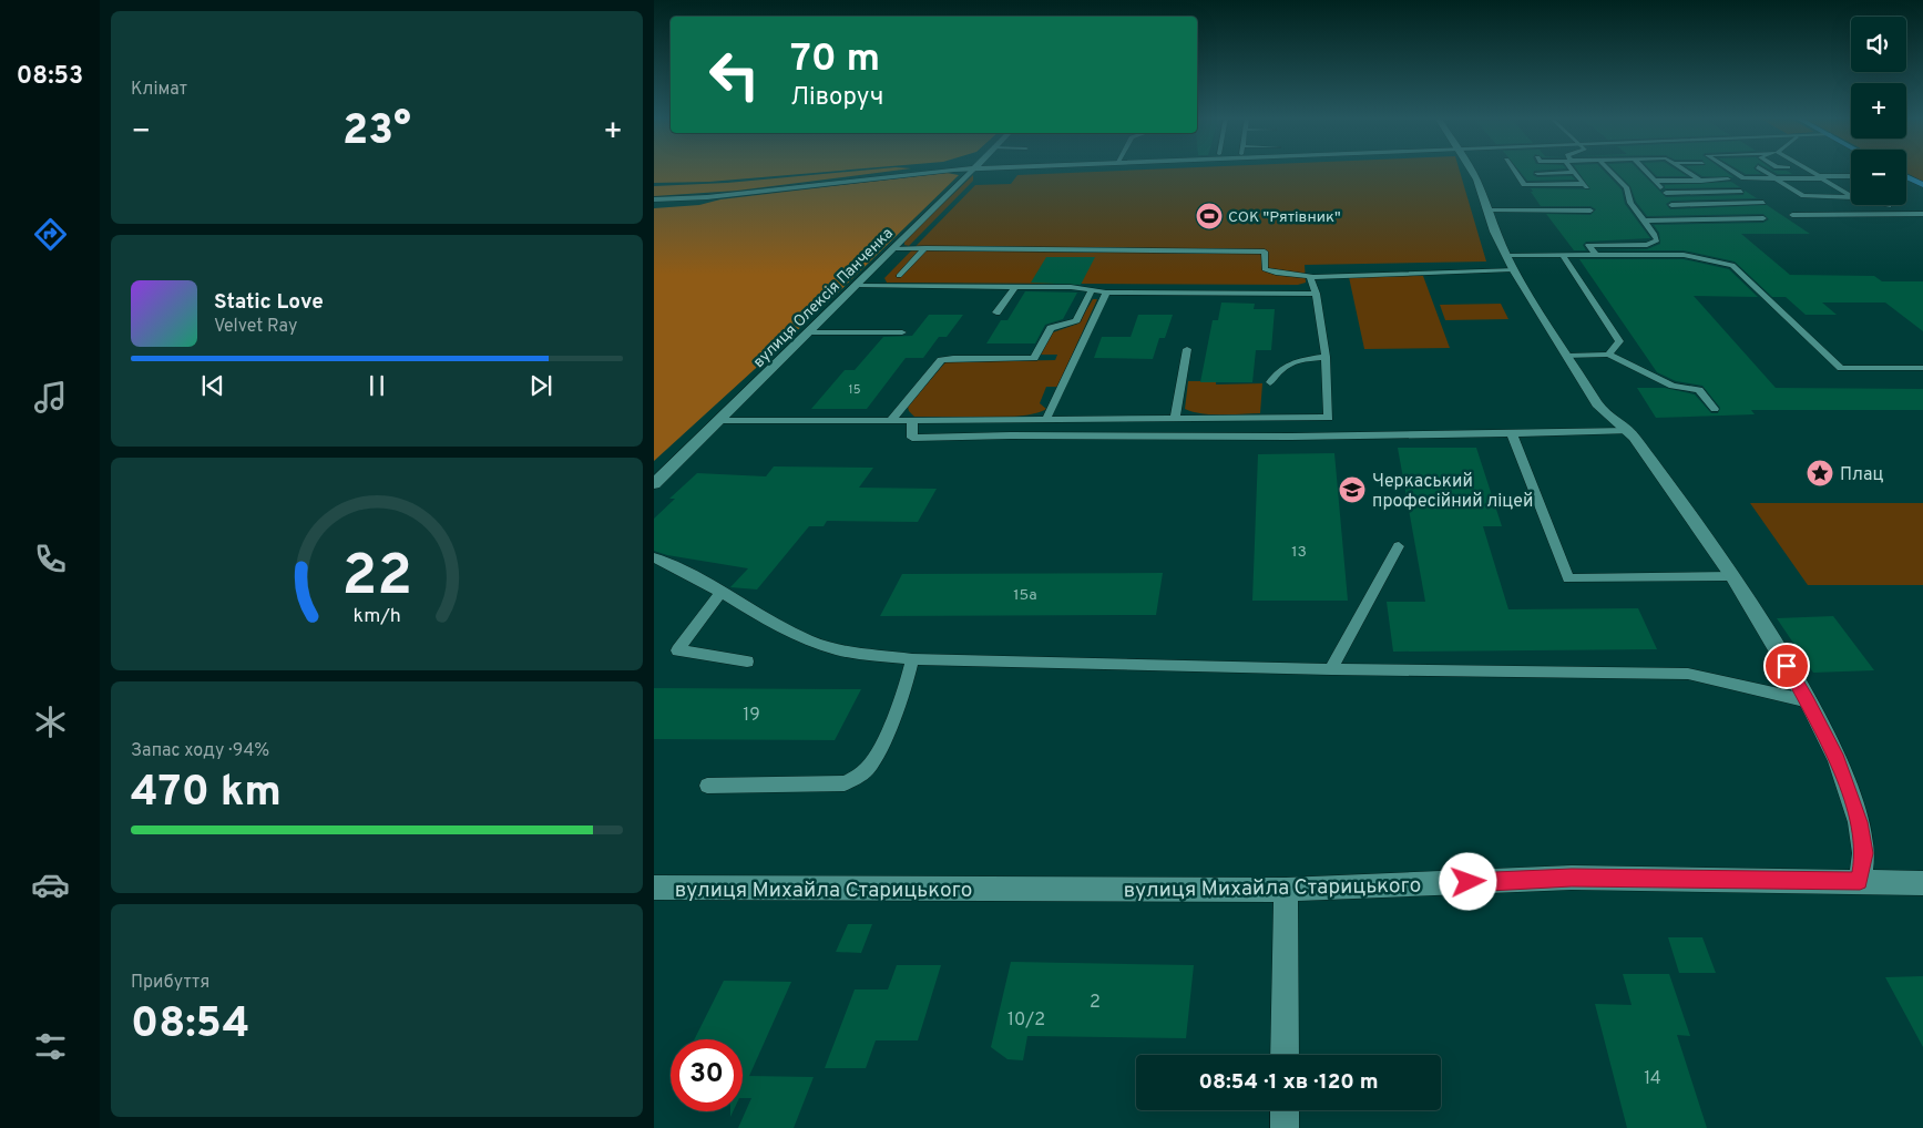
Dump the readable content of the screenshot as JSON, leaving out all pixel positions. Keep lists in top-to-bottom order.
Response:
{
  "streets": {
    "street": ["вулиця Олексія Панченка", "вулиця Михайла Старицького"]
  },
  "places": {
    "sports": ["СОК \"Рятівник\""],
    "place": ["Плац"],
    "school or university": ["Черкаський професійний ліцей"]
  },
  "house_numbers": [
    "15",
    "13",
    "15а",
    "19",
    "2",
    "10/2",
    "14"
  ],
  "page": {
    "tabs": "08:53",
    "tile": [
      "Клімат",
      ["Запас ходу · 94%", "470 km"],
      ["Прибуття", "08:54"]
    ],
    "map_buttons": ["+", "−"],
    "turn": ["70 m", "Ліворуч"],
    "heat": ["−", "23°", "+"],
    "song": ["Static Love", "Velvet Ray"],
    "limit": "30",
    "trip": "08:54 · 1 хв · 120 m",
    "gauge": ["22", "km/h"]
  }
}
